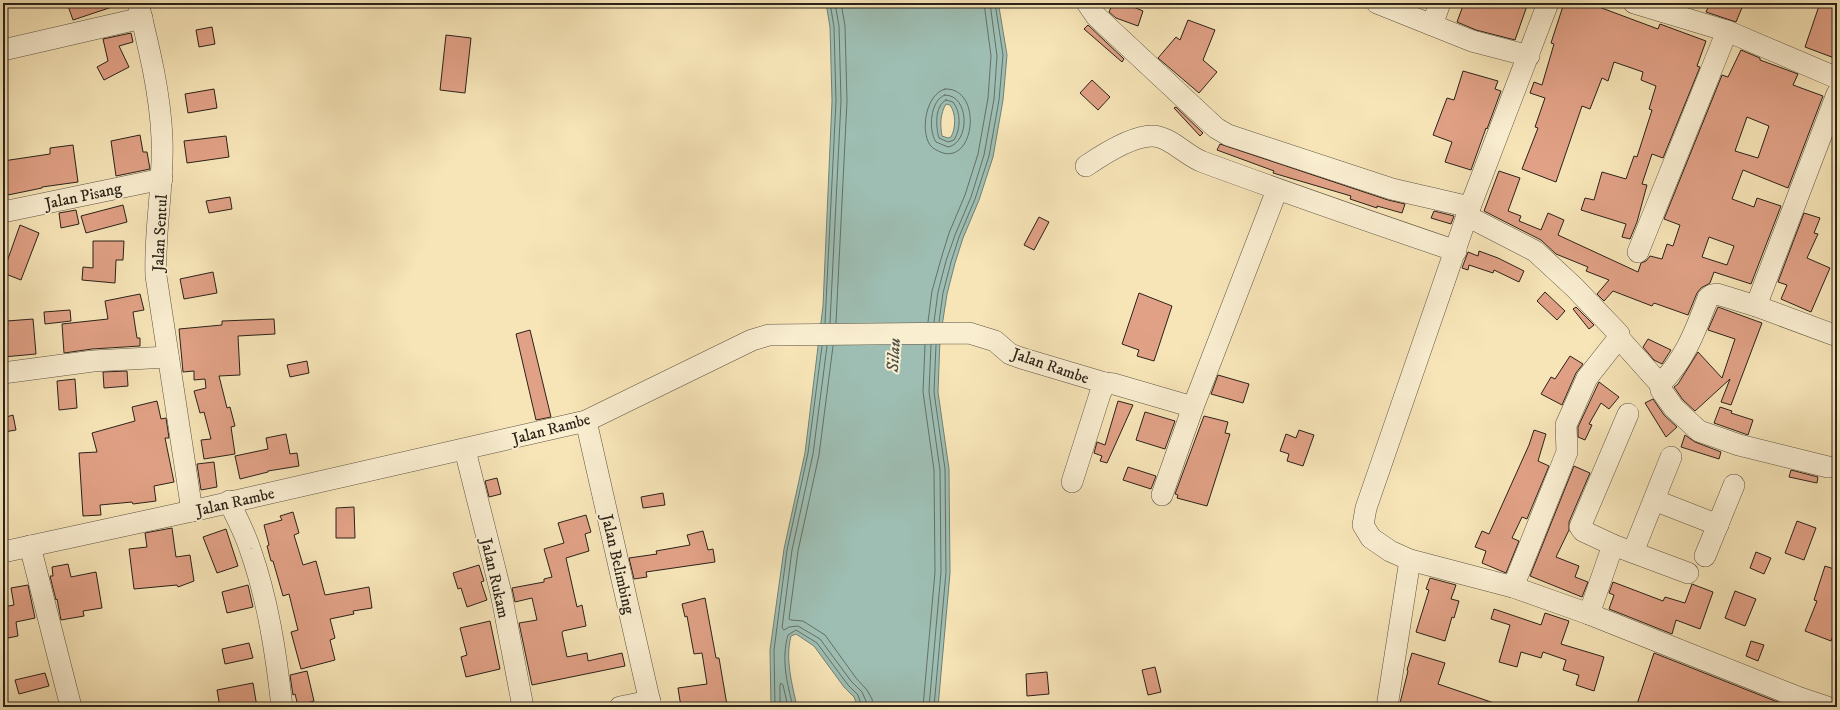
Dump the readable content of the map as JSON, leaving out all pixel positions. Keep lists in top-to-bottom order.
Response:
{
  "streets": {
    "street": [
      "Jalan Pisang",
      "Jalan Sentul",
      "Jalan Rambe",
      "Jalan Belimbing",
      "Jalan Rukam"
    ]
  },
  "crossings": [
    ["Jalan Pisang", "Jalan Sentul"],
    ["Jalan Sentul", "Jalan Rambe"],
    ["Jalan Rambe", "Jalan Belimbing"],
    ["Jalan Rambe", "Jalan Rukam"]
  ],
  "water": ["Silau"]
}
